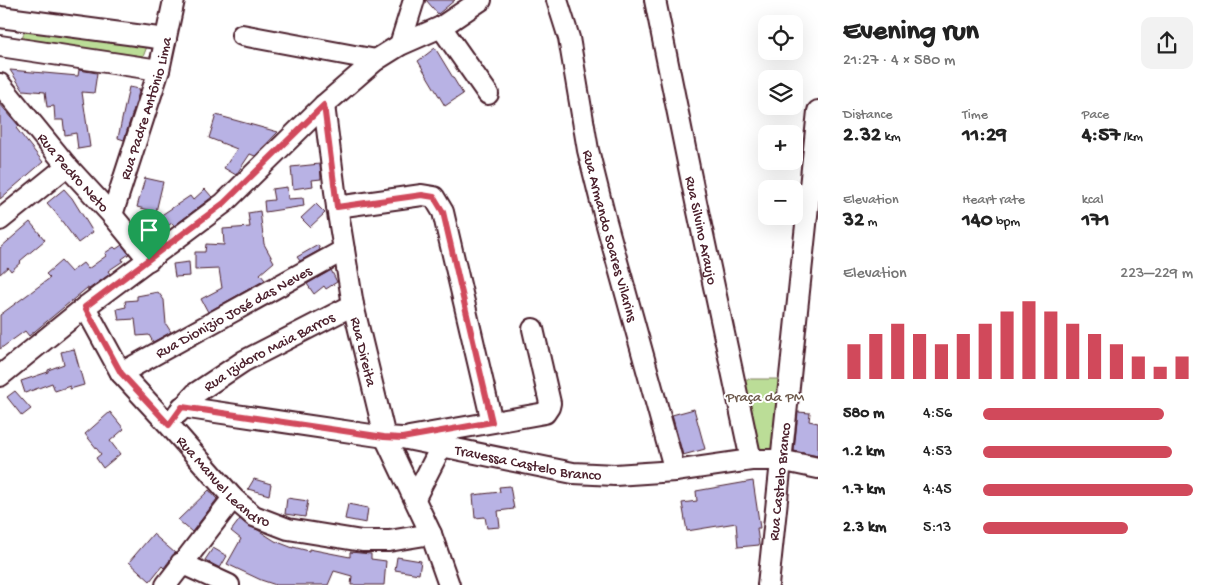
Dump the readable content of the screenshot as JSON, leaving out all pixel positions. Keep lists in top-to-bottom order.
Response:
{
  "streets": {
    "street": [
      "Rua Padre Antônio Lima",
      "Rua Pedro Neto",
      "Rua Silvino Araujo",
      "Rua Armando Soares Vilarins",
      "Rua Dionizio José das Neves",
      "Rua Izidoro Maia Barros",
      "Rua Direita",
      "Travessa Castelo Branco",
      "Rua Manuel Leandro",
      "Rua Castelo Branco"
    ]
  },
  "crossings": [
    ["Rua Padre Antônio Lima", "Rua Pedro Neto"],
    ["Rua Silvino Araujo", "Travessa Castelo Branco"],
    ["Rua Armando Soares Vilarins", "Travessa Castelo Branco"],
    ["Rua Dionizio José das Neves", "Rua Direita"],
    ["Rua Dionizio José das Neves", "Rua Manuel Leandro"],
    ["Rua Izidoro Maia Barros", "Rua Direita"],
    ["Rua Izidoro Maia Barros", "Travessa Castelo Branco"],
    ["Rua Izidoro Maia Barros", "Rua Manuel Leandro"],
    ["Rua Direita", "Travessa Castelo Branco"],
    ["Rua Direita", "Rua Manuel Leandro"],
    ["Travessa Castelo Branco", "Rua Castelo Branco"]
  ],
  "parks": ["Praça da PM"],
  "page": {
    "heading": ["Evening run", "21:27 · 4 × 580 m"],
    "map_buttons": ["+", "−"],
    "stats": [
      ["Distance", "2.32 km"],
      ["Time", "11:29"],
      ["Pace", "4:57 /km"],
      ["Elevation", "32 m"],
      ["Heart rate", "140 bpm"],
      ["kcal", "171"]
    ],
    "chart": ["Elevation", "223–229 m"],
    "list": [
      {
        "name": "580 m",
        "note": "4:56"
      },
      {
        "name": "1.2 km",
        "note": "4:53"
      },
      {
        "name": "1.7 km",
        "note": "4:45"
      },
      {
        "name": "2.3 km",
        "note": "5:13"
      }
    ]
  }
}
